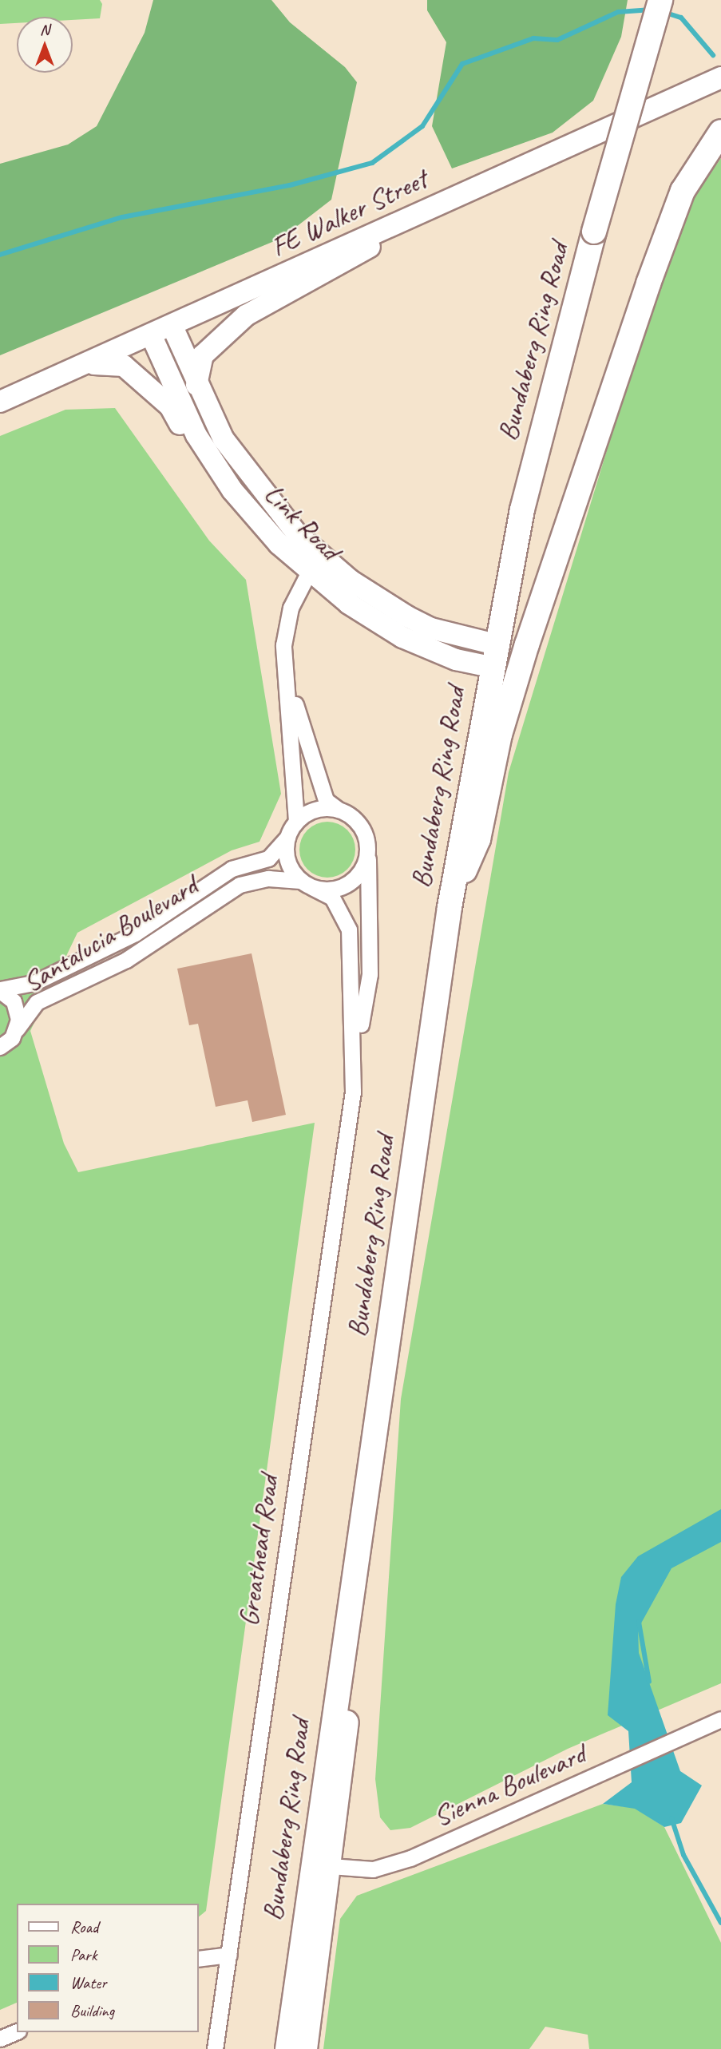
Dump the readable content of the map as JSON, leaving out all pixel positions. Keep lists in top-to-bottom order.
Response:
{
  "streets": {
    "main road": ["FE Walker Street", "Bundaberg Ring Road", "Link Road"],
    "street": ["Santalucia Boulevard", "Greathead Road", "Sienna Boulevard"]
  },
  "crossings": [
    ["FE Walker Street", "Link Road"],
    ["Bundaberg Ring Road", "Link Road"],
    ["Bundaberg Ring Road", "Sienna Boulevard"],
    ["Santalucia Boulevard", "Greathead Road"]
  ],
  "legend": [
    "Road",
    "Park",
    "Water",
    "Building"
  ],
  "north": "top"
}
